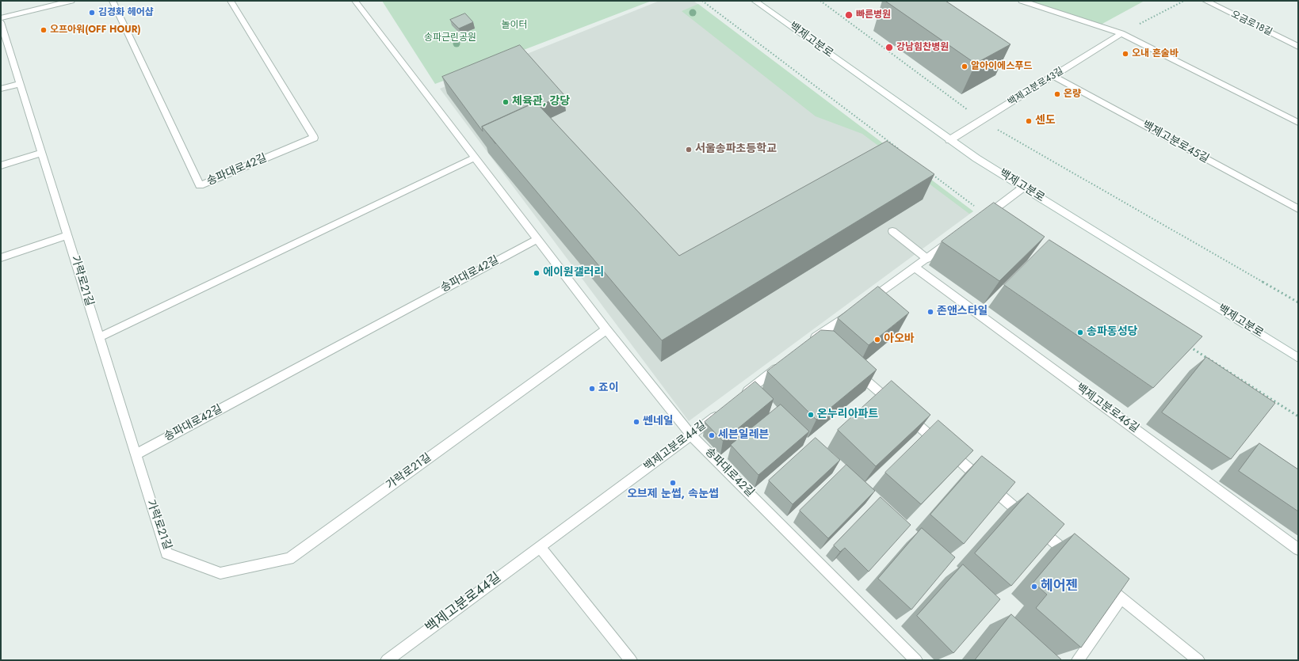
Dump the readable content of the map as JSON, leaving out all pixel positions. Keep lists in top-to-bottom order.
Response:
{
  "streets": {
    "street": [
      "오금로18길",
      "백제고분로",
      "백제고분로43길",
      "백제고분로45길",
      "송파대로42길",
      "가락로21길",
      "백제고분로46길",
      "백제고분로44길"
    ]
  },
  "crossings": [
    ["백제고분로", "백제고분로43길"],
    ["백제고분로43길", "백제고분로45길"],
    ["송파대로42길", "가락로21길"],
    ["송파대로42길", "백제고분로44길"]
  ],
  "parks": ["놀이터", "송파근린공원"],
  "places": [
    "김경화 헤어샵",
    "빠른병원",
    "오프아워(OFF HOUR)",
    "강남힘찬병원",
    "오내 혼술바",
    "알아이에스푸드",
    "온량",
    "체육관, 강당",
    "센도",
    "서울송파초등학교",
    "에이원갤러리",
    "존앤스타일",
    "송파동성당",
    "아오바",
    "죠이",
    "온누리아파트",
    "쎈네일",
    "세븐일레븐",
    "오브제 눈썹, 속눈썹",
    "헤어젠"
  ]
}
